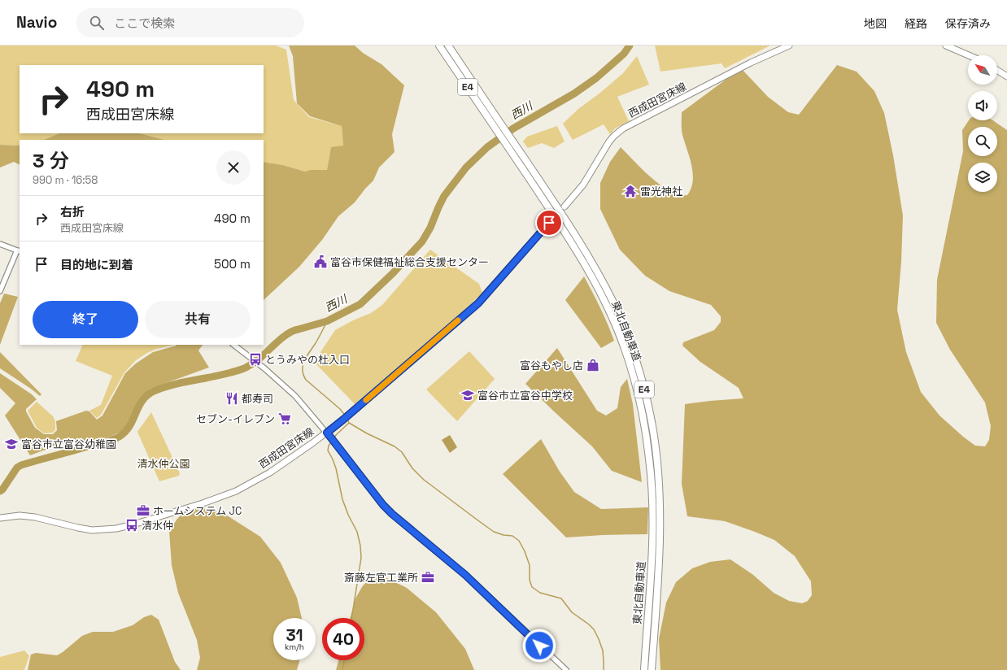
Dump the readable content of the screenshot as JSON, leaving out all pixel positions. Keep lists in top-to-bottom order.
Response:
{
  "streets": {
    "highway": ["E4", "東北自動車道"],
    "main road": ["西成田宮床線"]
  },
  "water": ["西川"],
  "parks": ["清水仲公園"],
  "places": {
    "temple": ["雷光神社"],
    "public building": ["富谷市保健福祉総合支援センター"],
    "bus stop": ["とうみやの杜入口", "清水仲"],
    "shop": ["富谷もやし店"],
    "school or university": ["富谷市立富谷中学校", "富谷市立富谷幼稚園"],
    "restaurant": ["都寿司"],
    "supermarket": ["セブン-イレブン"],
    "office": ["ホームシステム JC", "斎藤左官工業所"]
  },
  "north": "top left",
  "page": {
    "header": "Navio",
    "search": "ここで検索",
    "nav": ["地図", "経路", "保存済み"],
    "turn": ["490 m", "西成田宮床線"],
    "heading": ["3 分", "990 m · 16:58"],
    "list": [
      {
        "name": "右折",
        "note": "西成田宮床線",
        "value": "490 m"
      },
      {
        "name": "目的地に到着",
        "value": "500 m"
      }
    ],
    "buttons": ["終了", "共有"],
    "speed": "31 km/h",
    "limit": "40"
  }
}
